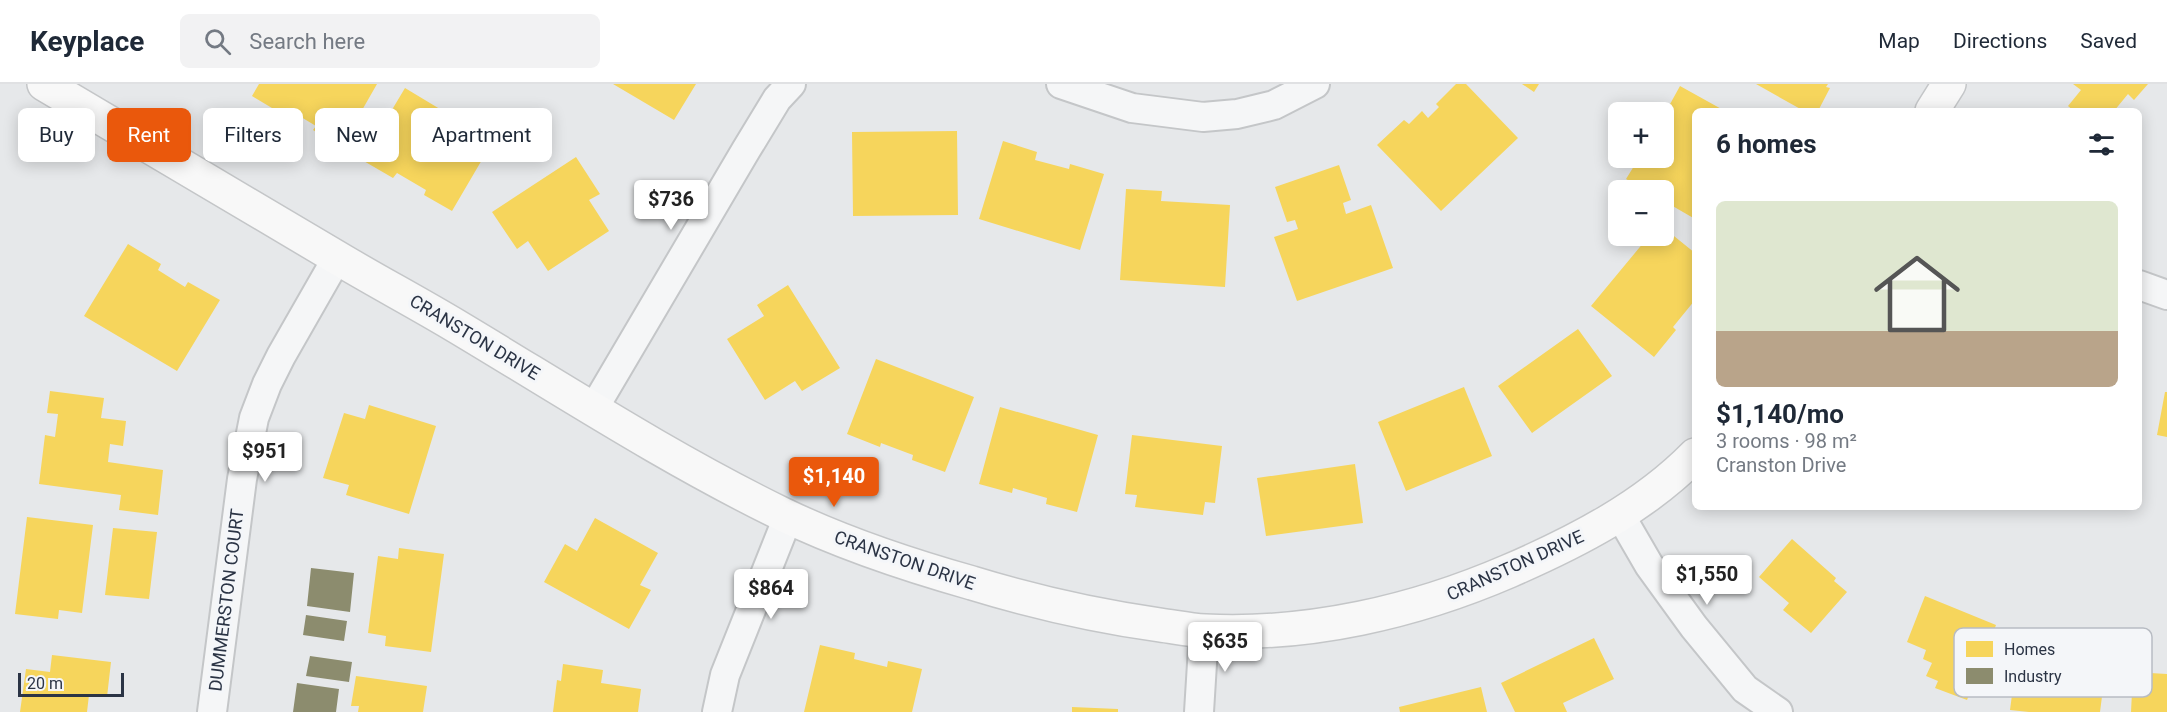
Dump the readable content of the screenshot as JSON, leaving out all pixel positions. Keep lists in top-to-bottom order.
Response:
{
  "streets": {
    "street": ["CRANSTON DRIVE", "DUMMERSTON COURT"]
  },
  "crossings": [
    ["CRANSTON DRIVE", "DUMMERSTON COURT"]
  ],
  "legend": ["Homes", "Industry"],
  "scale_bar": "20 m",
  "page": {
    "header": "Keyplace",
    "search": "Search here",
    "nav": ["Map", "Directions", "Saved"],
    "map_buttons": ["+", "−"],
    "chip": [
      "Buy",
      "Rent",
      "Filters",
      "New",
      "Apartment"
    ],
    "heading": "6 homes",
    "price": [
      "$736",
      "$951",
      "$1,140",
      "$1,550",
      "$864",
      "$635"
    ],
    "list": [
      {
        "name": "$1,140/mo",
        "note": "3 rooms · 98 m² · Cranston Drive"
      }
    ],
    "scale": "20 m"
  }
}
